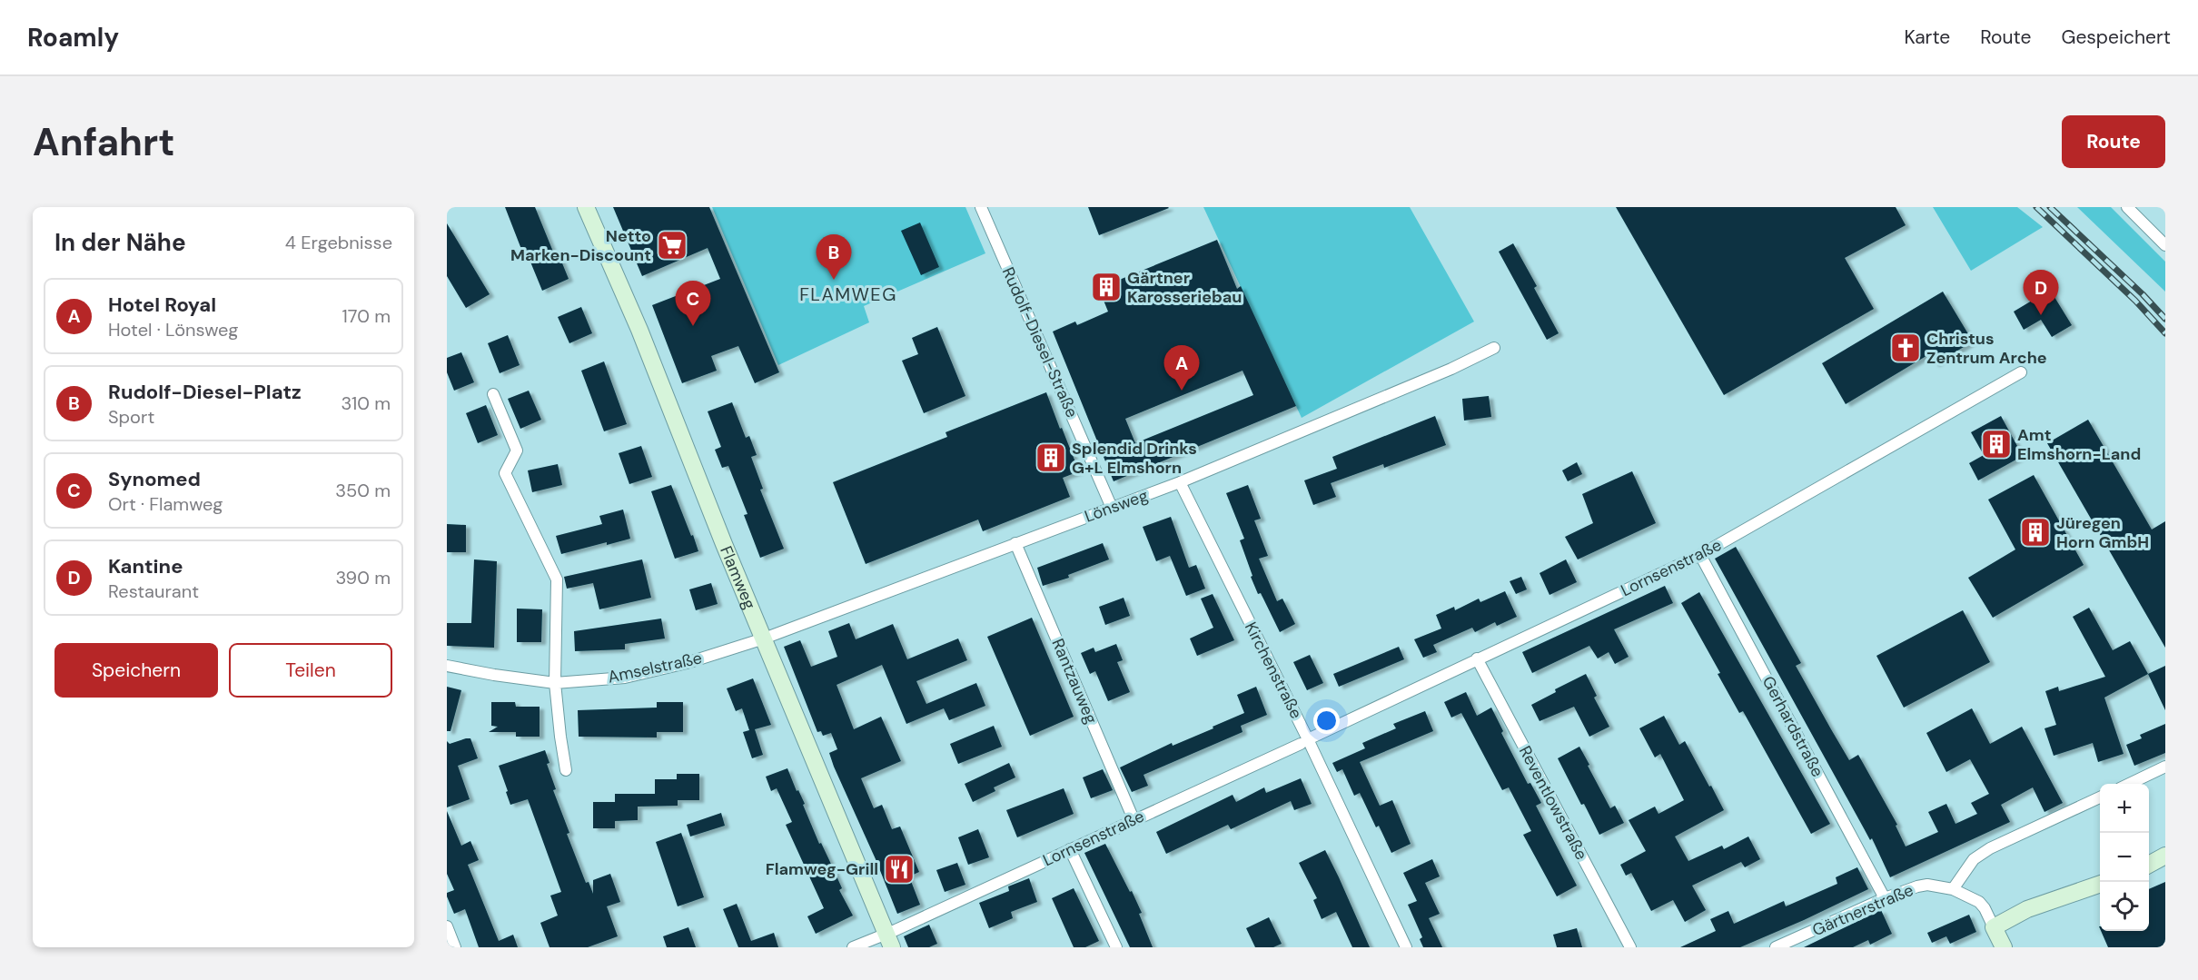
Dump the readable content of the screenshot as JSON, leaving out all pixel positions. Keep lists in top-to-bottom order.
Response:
{
  "streets": {
    "main road": ["Flamweg"],
    "street": [
      "Rudolf-Diesel-Straße",
      "Lönsweg",
      "Lornsenstraße",
      "Amselstraße",
      "Kirchenstraße",
      "Rantzauweg",
      "Gerhardstraße",
      "Reventlowstraße",
      "Gärtnerstraße"
    ]
  },
  "crossings": [
    ["Rudolf-Diesel-Straße", "Lönsweg"],
    ["Lönsweg", "Flamweg"],
    ["Lönsweg", "Amselstraße"],
    ["Lönsweg", "Kirchenstraße"],
    ["Lönsweg", "Rantzauweg"],
    ["Lornsenstraße", "Flamweg"],
    ["Lornsenstraße", "Kirchenstraße"],
    ["Lornsenstraße", "Rantzauweg"],
    ["Lornsenstraße", "Gerhardstraße"],
    ["Lornsenstraße", "Reventlowstraße"],
    ["Flamweg", "Amselstraße"],
    ["Gerhardstraße", "Gärtnerstraße"]
  ],
  "districts": ["FLAMWEG"],
  "places": {
    "supermarket": ["Netto Marken-Discount"],
    "building": [
      "Gärtner Karosseriebau",
      "Amt Elmshorn-Land",
      "Splendid Drinks G+L Elmshorn",
      "Jüregen Horn GmbH"
    ],
    "church": ["Christus Zentrum Arche"],
    "restaurant": ["Flamweg-Grill"]
  },
  "page": {
    "header": "Roamly",
    "nav": ["Karte", "Route", "Gespeichert"],
    "buttons": [
      "Route",
      ["Speichern", "Teilen"]
    ],
    "title": "Anfahrt",
    "heading": ["In der Nähe", "4 Ergebnisse"],
    "pins": [
      "B",
      "D",
      "C",
      "A"
    ],
    "list": [
      {
        "mark": "A",
        "name": "Hotel Royal",
        "note": "Hotel · Lönsweg",
        "value": "170 m"
      },
      {
        "mark": "B",
        "name": "Rudolf-Diesel-Platz",
        "note": "Sport",
        "value": "310 m"
      },
      {
        "mark": "C",
        "name": "Synomed",
        "note": "Ort · Flamweg",
        "value": "350 m"
      },
      {
        "mark": "D",
        "name": "Kantine",
        "note": "Restaurant",
        "value": "390 m"
      }
    ],
    "map_buttons": ["+", "−"]
  }
}
